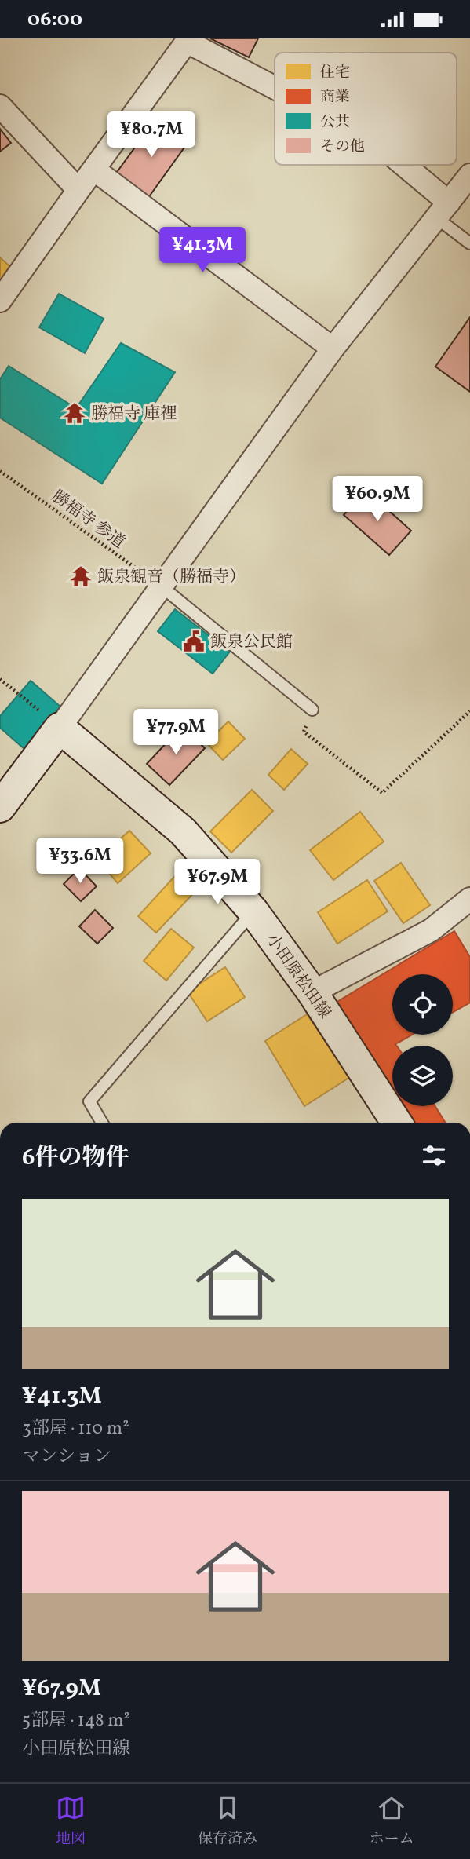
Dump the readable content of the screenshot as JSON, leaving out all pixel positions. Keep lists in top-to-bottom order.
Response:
{
  "streets": {
    "main road": ["小田原松田線"],
    "path": ["勝福寺 参道"]
  },
  "places": {
    "temple": ["勝福寺 庫裡", "飯泉観音（勝福寺）"],
    "public building": ["飯泉公民館"]
  },
  "legend": [
    "住宅",
    "商業",
    "公共",
    "その他"
  ],
  "page": {
    "status": "06:00",
    "price": [
      "¥80.7M",
      "¥41.3M",
      "¥60.9M",
      "¥77.9M",
      "¥33.6M",
      "¥67.9M"
    ],
    "heading": "6件の物件",
    "list": [
      {
        "name": "¥41.3M",
        "note": "3部屋 · 110 m² · マンション"
      },
      {
        "name": "¥67.9M",
        "note": "5部屋 · 148 m² · 小田原松田線"
      }
    ],
    "tabs": ["地図", "保存済み", "ホーム"]
  }
}
